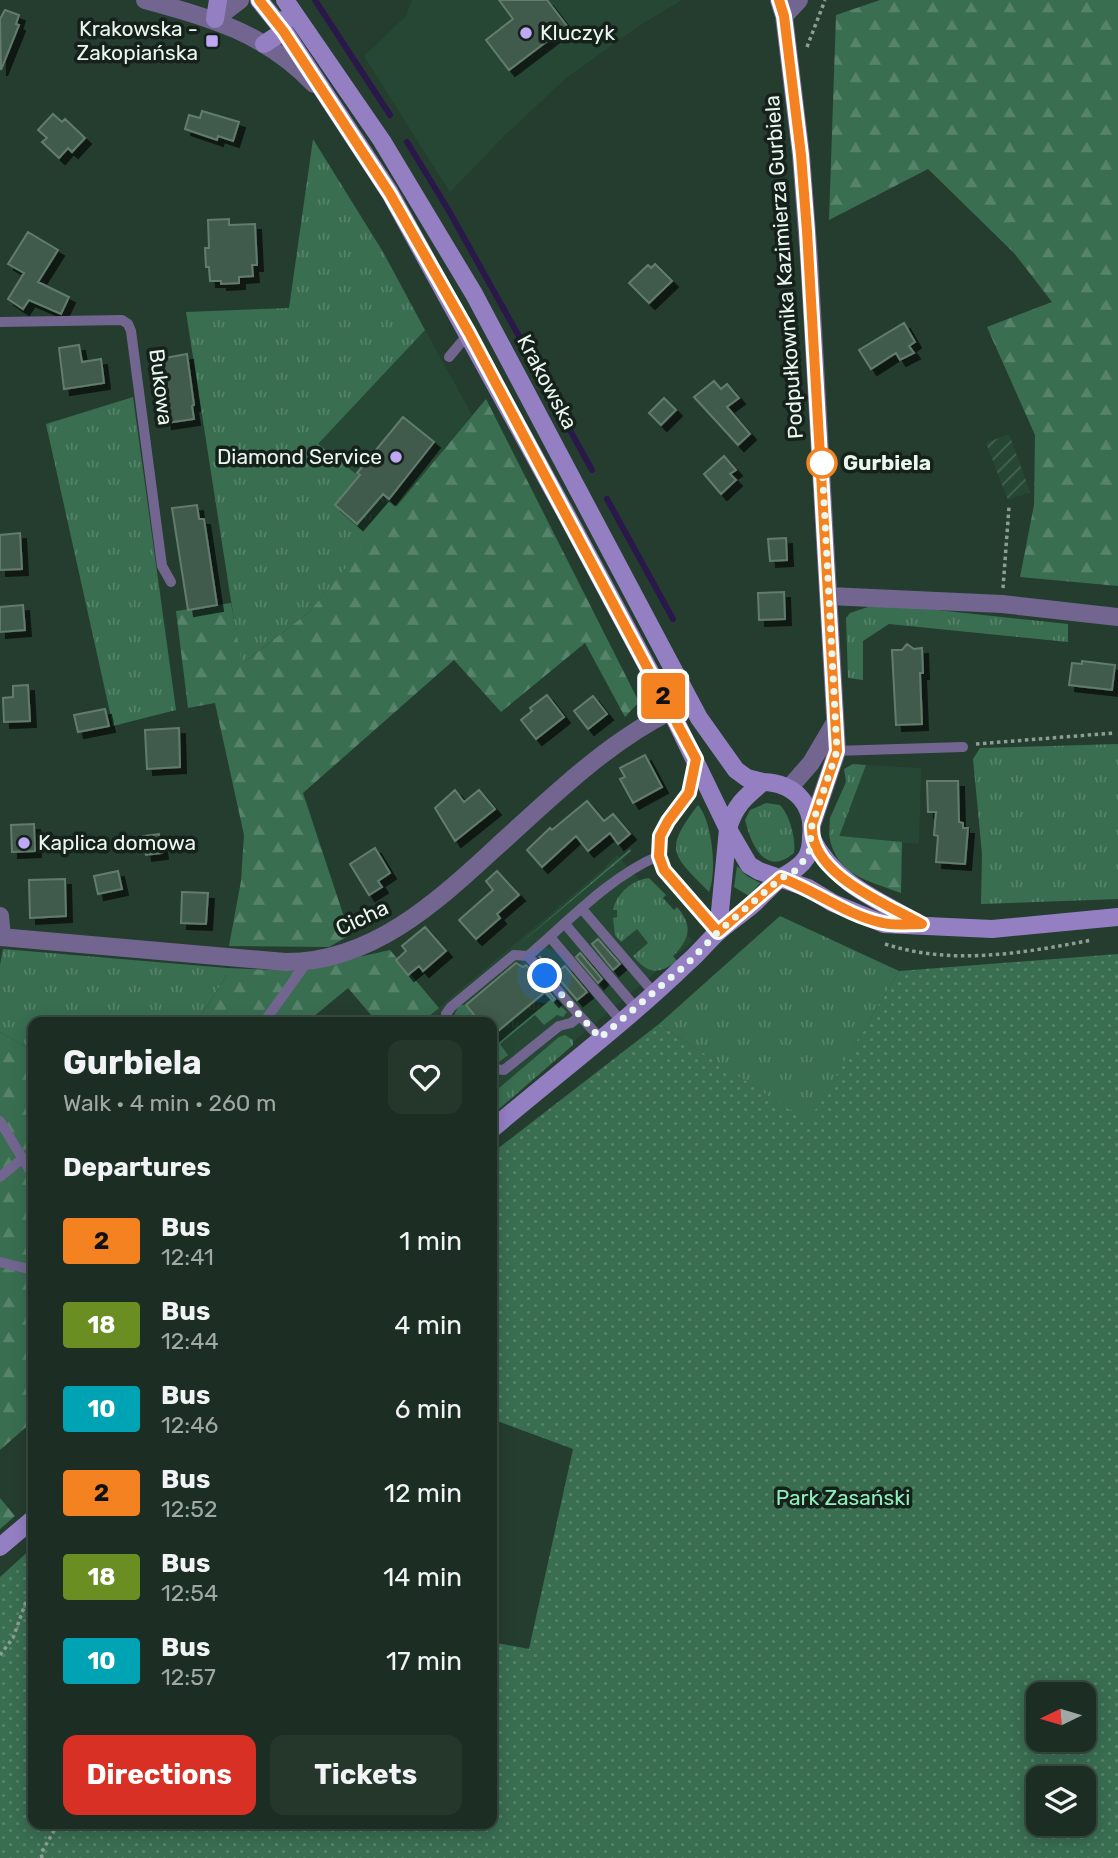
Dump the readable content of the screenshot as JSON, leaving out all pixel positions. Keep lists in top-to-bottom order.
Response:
{
  "streets": {
    "main road": ["Krakowska"],
    "street": ["Podpułkownika Kazimierza Gurbiela", "Cicha"],
    "lane": ["Bukowa"]
  },
  "crossings": [
    ["Podpułkownika Kazimierza Gurbiela", "Krakowska"]
  ],
  "parks": ["Park Zasański"],
  "places": {
    "other": [
      "Kluczyk",
      "Diamond Service",
      "Gurbiela",
      "Kaplica domowa"
    ],
    "transit": ["Krakowska - Zakopiańska"]
  },
  "lines": ["bus line 2"],
  "north": "left",
  "page": {
    "on_map": "2",
    "heading": [
      ["Gurbiela", "Walk · 4 min · 260 m"],
      "Departures"
    ],
    "list": [
      {
        "mark": "2",
        "name": "Bus",
        "note": "12:41",
        "value": "1 min"
      },
      {
        "mark": "18",
        "name": "Bus",
        "note": "12:44",
        "value": "4 min"
      },
      {
        "mark": "10",
        "name": "Bus",
        "note": "12:46",
        "value": "6 min"
      },
      {
        "mark": "2",
        "name": "Bus",
        "note": "12:52",
        "value": "12 min"
      },
      {
        "mark": "18",
        "name": "Bus",
        "note": "12:54",
        "value": "14 min"
      },
      {
        "mark": "10",
        "name": "Bus",
        "note": "12:57",
        "value": "17 min"
      }
    ],
    "buttons": ["Directions", "Tickets"]
  }
}
